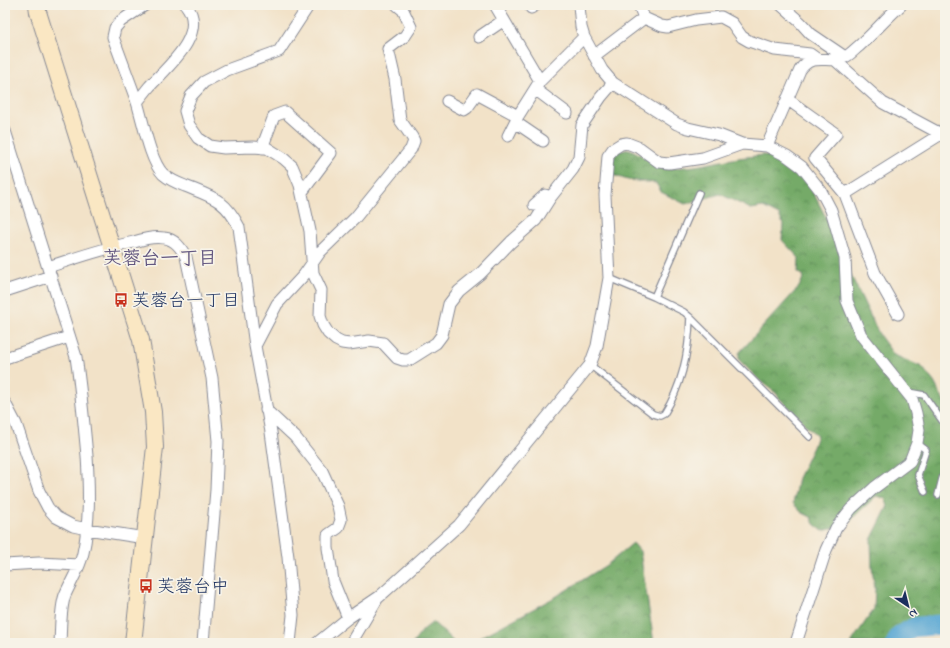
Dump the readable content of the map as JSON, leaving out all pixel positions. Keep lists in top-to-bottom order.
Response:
{
  "districts": ["芙蓉台一丁目"],
  "places": {
    "bus stop": ["芙蓉台一丁目", "芙蓉台中"]
  },
  "north": "bottom right"
}
